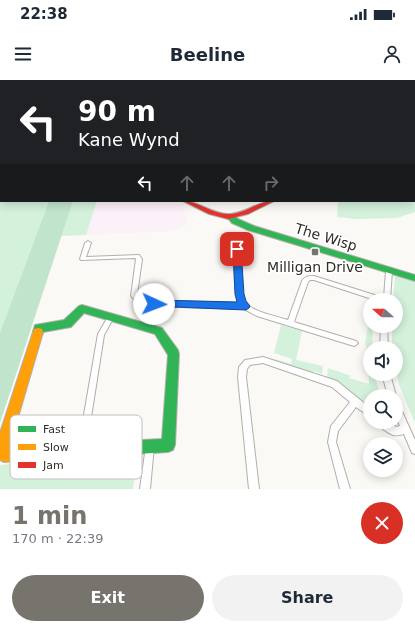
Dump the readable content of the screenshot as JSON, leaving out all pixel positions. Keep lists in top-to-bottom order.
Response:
{
  "streets": {
    "street": ["The Wisp"]
  },
  "places": {
    "transit": ["Milligan Drive"]
  },
  "legend": ["Fast", "Slow", "Jam"],
  "north": "left",
  "page": {
    "status": "22:38",
    "header": "Beeline",
    "turn": ["90 m", "Kane Wynd"],
    "heading": ["1 min", "170 m · 22:39"],
    "buttons": ["Exit", "Share"]
  }
}
